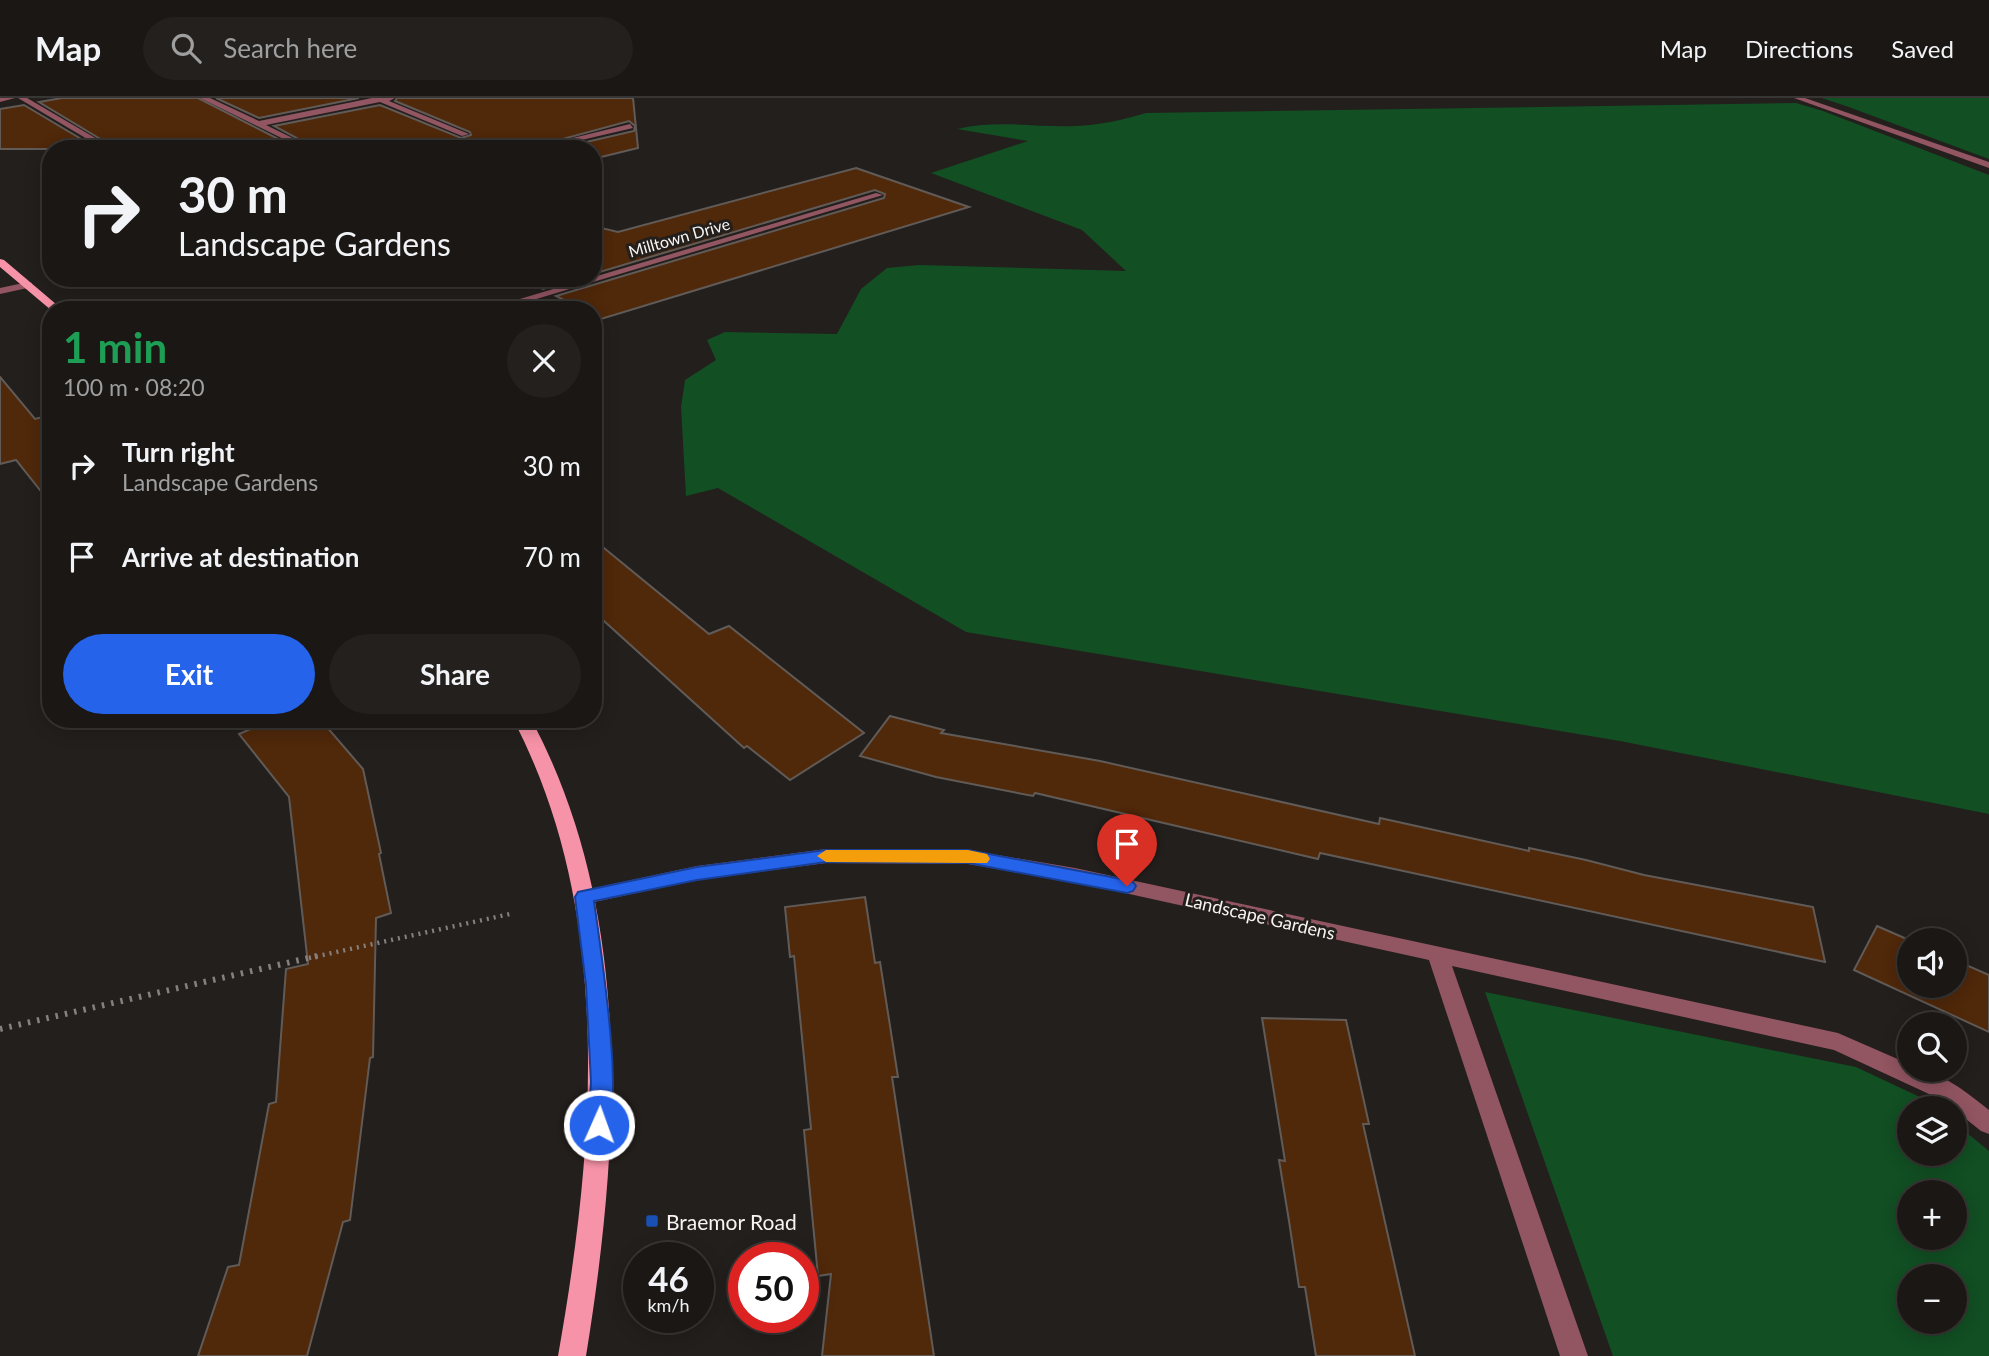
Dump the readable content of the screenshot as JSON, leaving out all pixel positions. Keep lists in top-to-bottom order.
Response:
{
  "streets": {
    "street": ["Milltown Drive", "Landscape Gardens"]
  },
  "places": {
    "transit": ["Braemor Road"]
  },
  "page": {
    "header": "Map",
    "search": "Search here",
    "nav": ["Map", "Directions", "Saved"],
    "turn": ["30 m", "Landscape Gardens"],
    "heading": ["1 min", "100 m · 08:20"],
    "list": [
      {
        "name": "Turn right",
        "note": "Landscape Gardens",
        "value": "30 m"
      },
      {
        "name": "Arrive at destination",
        "value": "70 m"
      }
    ],
    "buttons": ["Exit", "Share"],
    "map_buttons": ["+", "−"],
    "speed": "46 km/h",
    "limit": "50"
  }
}
